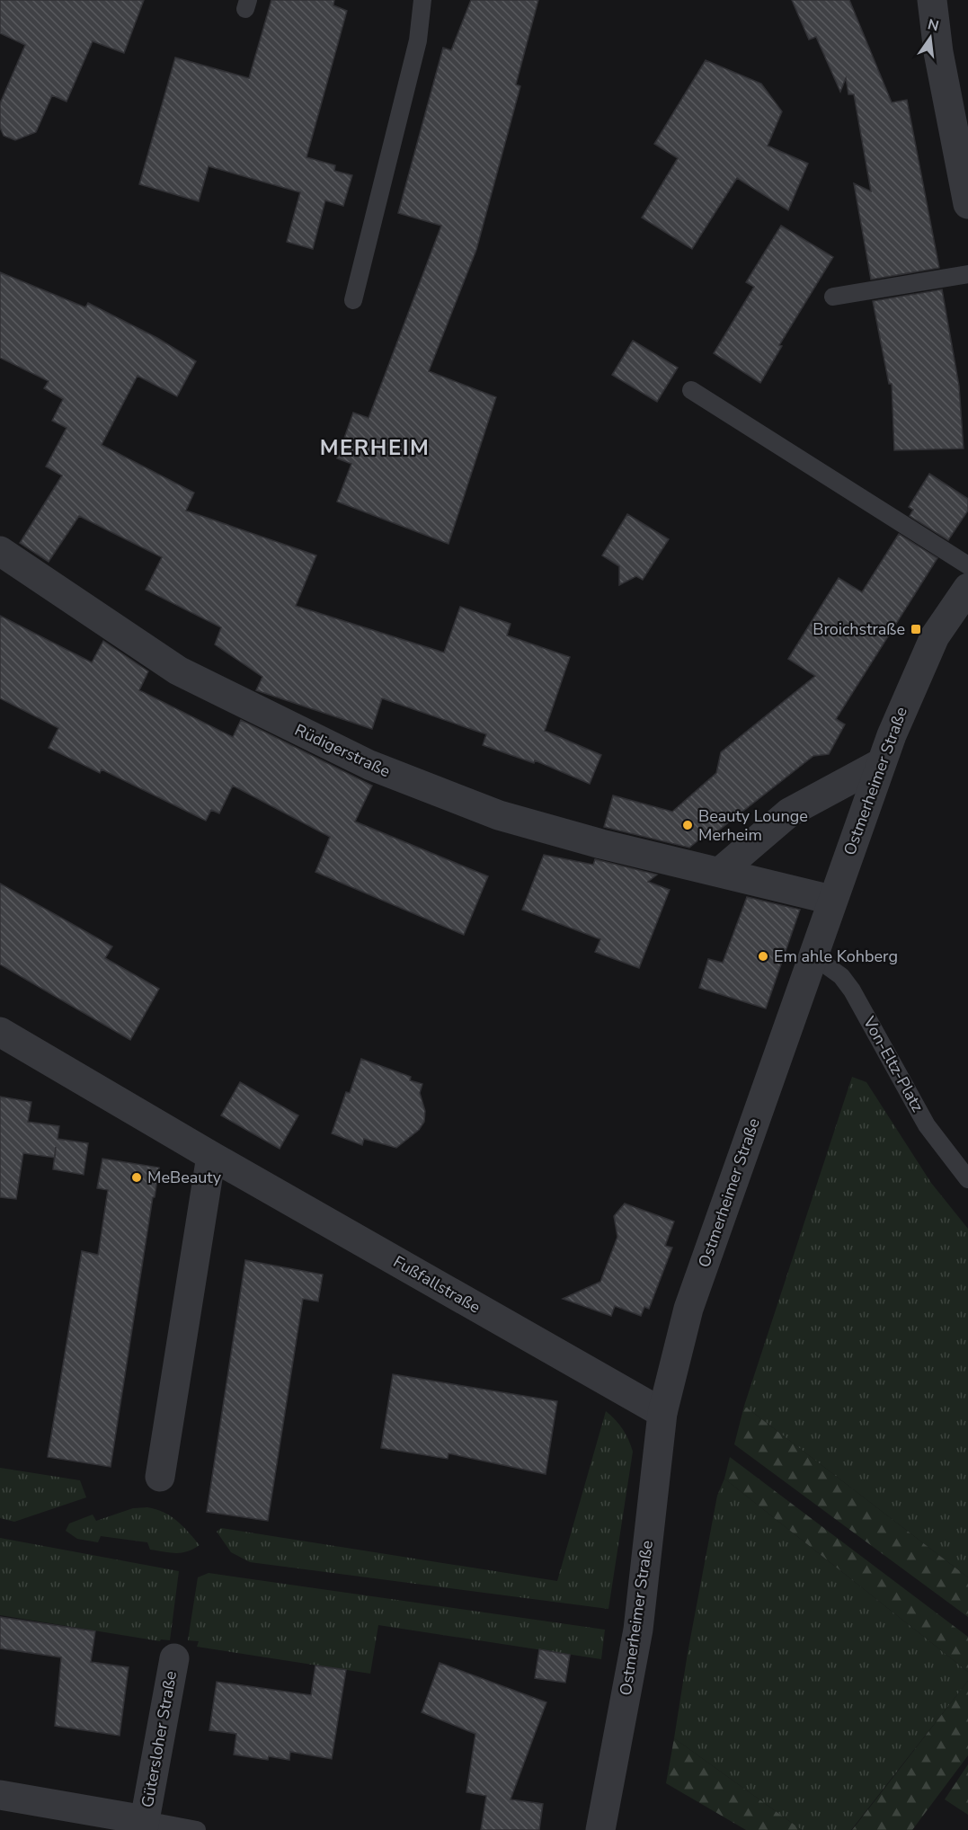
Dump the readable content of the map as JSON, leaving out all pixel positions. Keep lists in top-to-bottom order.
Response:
{
  "streets": {
    "street": [
      "Rüdigerstraße",
      "Ostmerheimer Straße",
      "Fußfallstraße",
      "Gütersloher Straße"
    ],
    "lane": ["Von-Eltz-Platz"]
  },
  "crossings": [
    ["Rüdigerstraße", "Ostmerheimer Straße"],
    ["Ostmerheimer Straße", "Von-Eltz-Platz"],
    ["Ostmerheimer Straße", "Fußfallstraße"]
  ],
  "districts": ["MERHEIM"],
  "places": {
    "transit": ["Broichstraße"],
    "other": ["Beauty Lounge Merheim", "Em ahle Kohberg", "MeBeauty"]
  },
  "north": "top"
}
